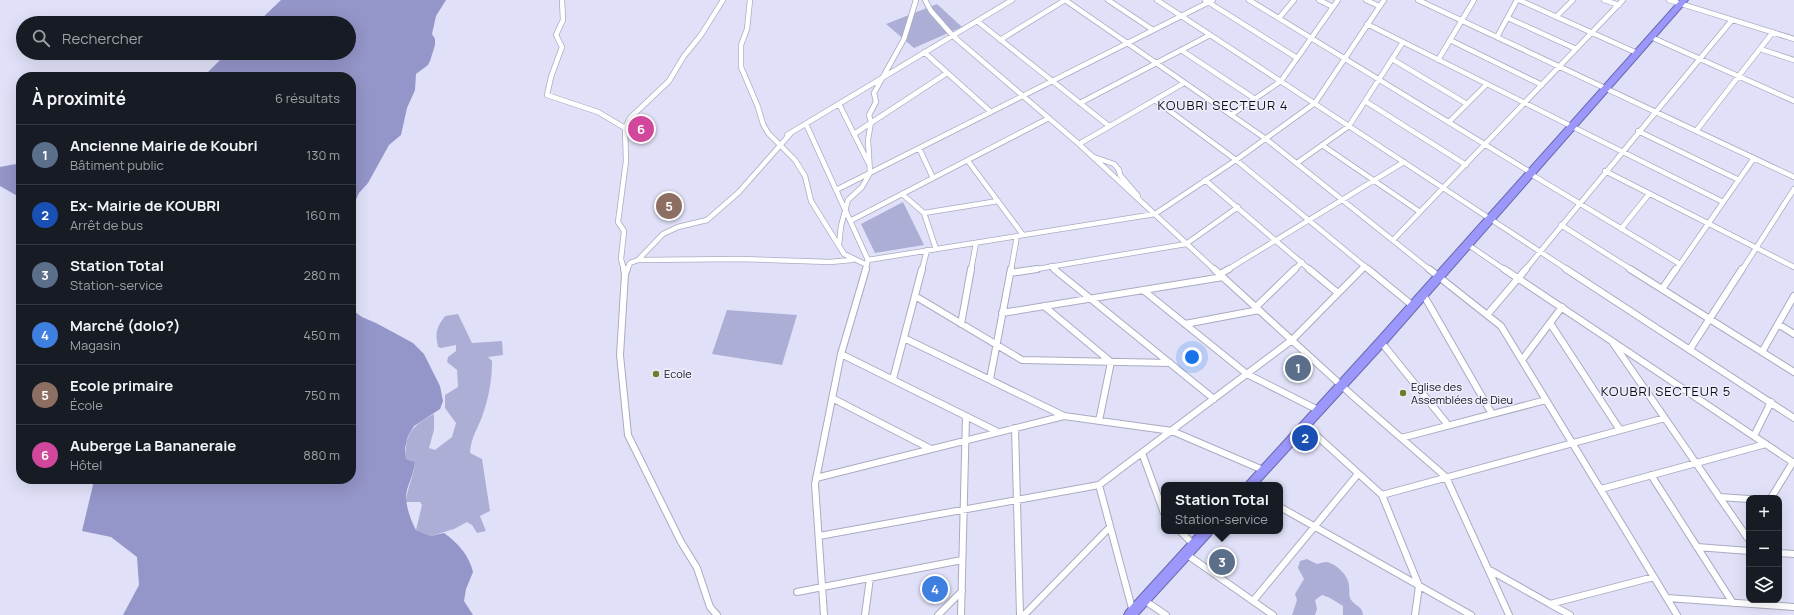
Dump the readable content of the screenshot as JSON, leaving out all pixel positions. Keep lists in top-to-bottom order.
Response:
{
  "districts": ["KOUBRI SECTEUR 4", "KOUBRI SECTEUR 5"],
  "places": ["Ecole", "Eglise des Assemblées de Dieu"],
  "page": {
    "search": "Rechercher",
    "heading": ["À proximité", "6 résultats"],
    "pins": [
      "6",
      "5",
      "1",
      "2",
      "3",
      "4"
    ],
    "list": [
      {
        "mark": "1",
        "name": "Ancienne Mairie de Koubri",
        "note": "Bâtiment public",
        "value": "130 m"
      },
      {
        "mark": "2",
        "name": "Ex- Mairie de KOUBRI",
        "note": "Arrêt de bus",
        "value": "160 m"
      },
      {
        "mark": "3",
        "name": "Station Total",
        "note": "Station-service",
        "value": "280 m"
      },
      {
        "mark": "4",
        "name": "Marché (dolo?)",
        "note": "Magasin",
        "value": "450 m"
      },
      {
        "mark": "5",
        "name": "Ecole primaire",
        "note": "École",
        "value": "750 m"
      },
      {
        "mark": "6",
        "name": "Auberge La Bananeraie",
        "note": "Hôtel",
        "value": "880 m"
      }
    ],
    "popup": ["Station Total", "Station-service"],
    "map_buttons": ["+", "−"]
  }
}
